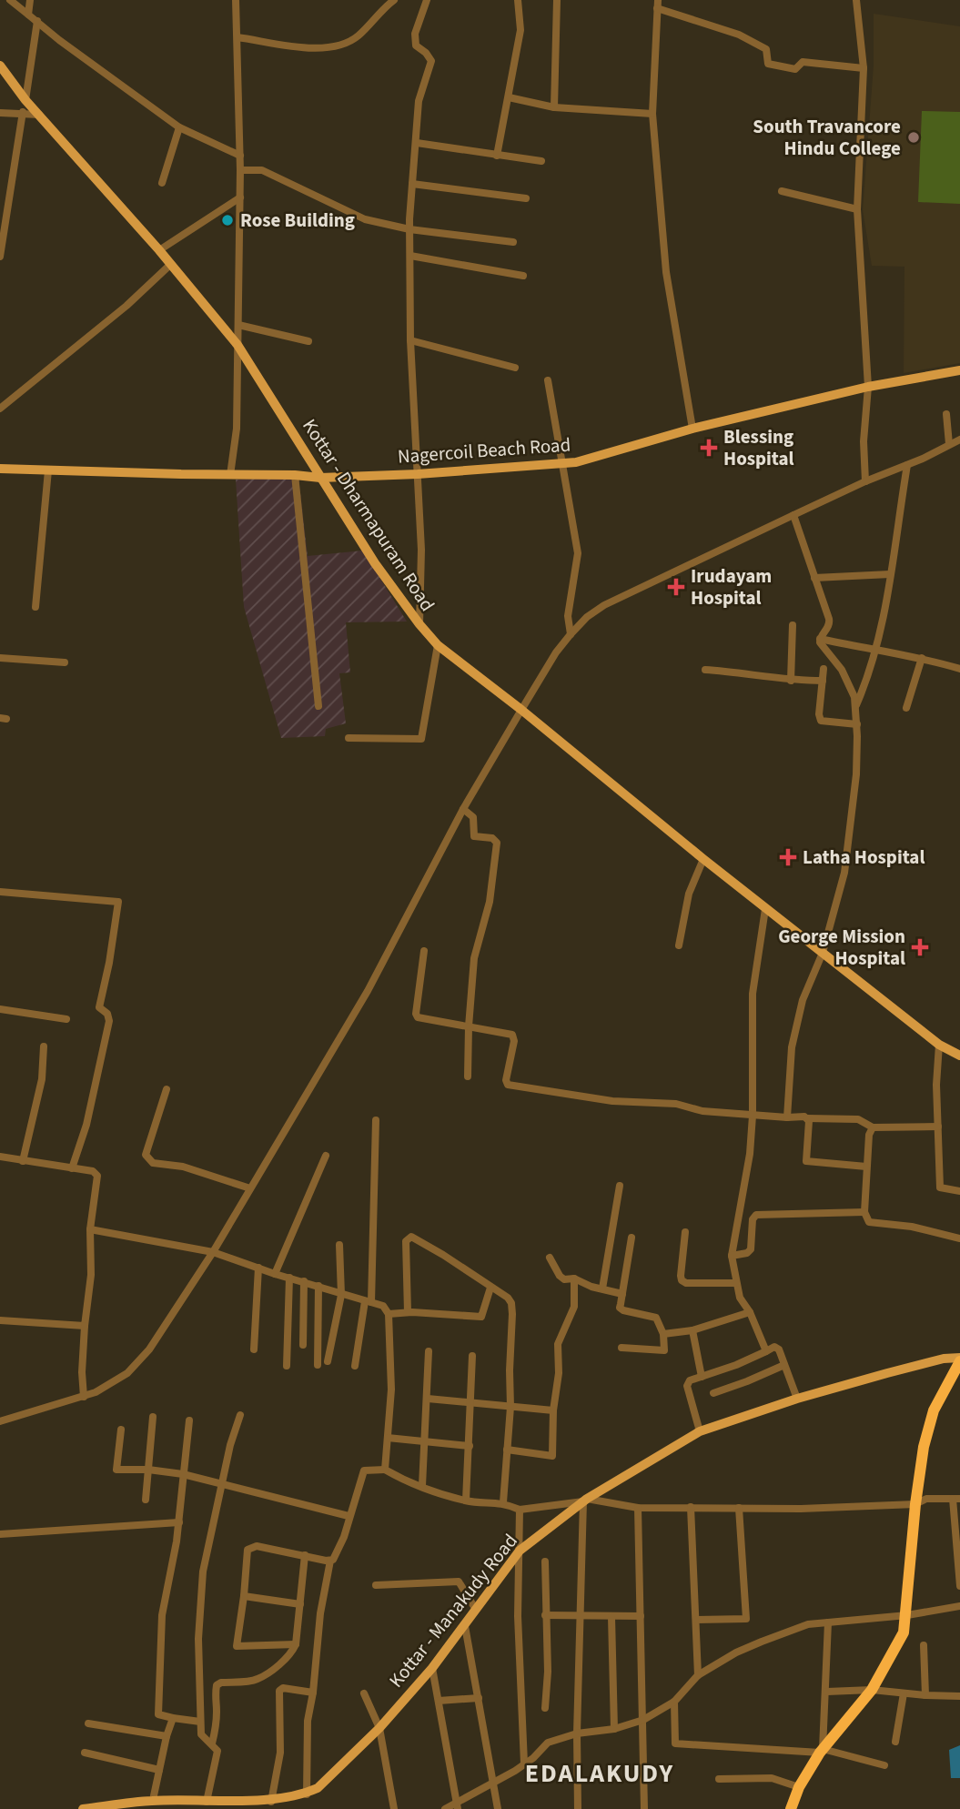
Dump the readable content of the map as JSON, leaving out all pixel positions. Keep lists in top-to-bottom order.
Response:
{
  "streets": {
    "main road": ["Nagercoil Beach Road", "Kottar - Dharmapuram Road", "Kottar - Manakudy Road"]
  },
  "crossings": [
    ["Nagercoil Beach Road", "Kottar - Dharmapuram Road"]
  ],
  "districts": ["EDALAKUDY"],
  "places": {
    "other": ["South Travancore Hindu College", "Rose Building"],
    "health": [
      "Blessing Hospital",
      "Irudayam Hospital",
      "Latha Hospital",
      "George Mission Hospital"
    ]
  }
}
